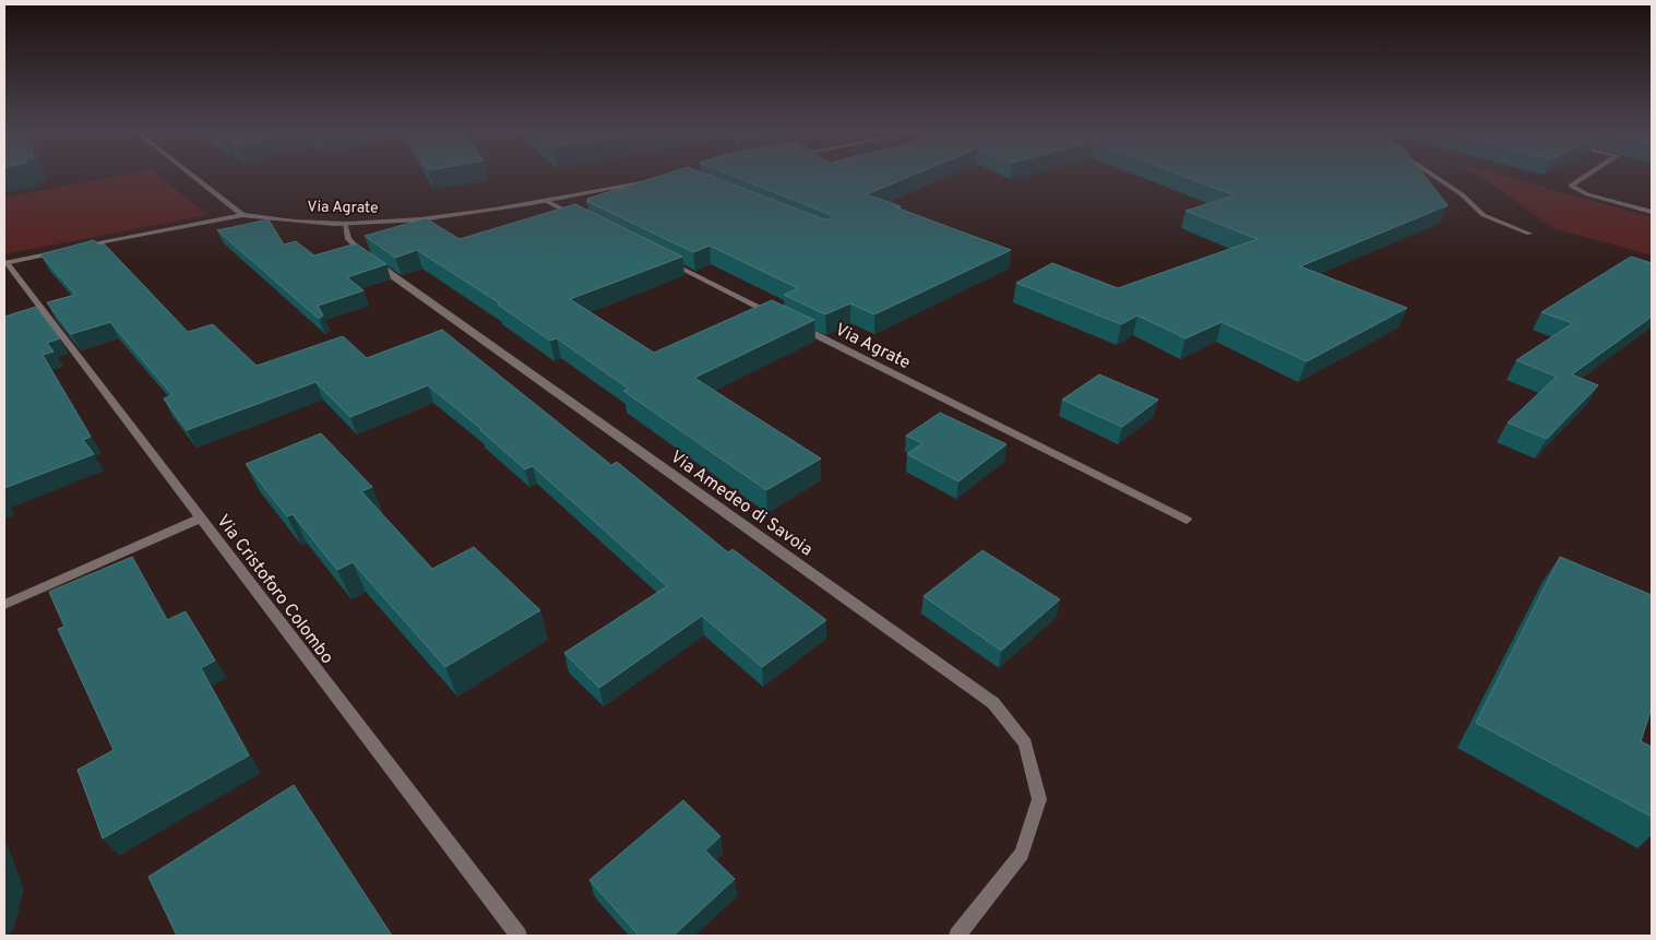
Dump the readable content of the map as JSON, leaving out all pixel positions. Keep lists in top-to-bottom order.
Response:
{
  "streets": {
    "street": ["Via Agrate", "Via Amedeo di Savoia", "Via Cristoforo Colombo"]
  },
  "crossings": [
    ["Via Agrate", "Via Amedeo di Savoia"]
  ]
}
